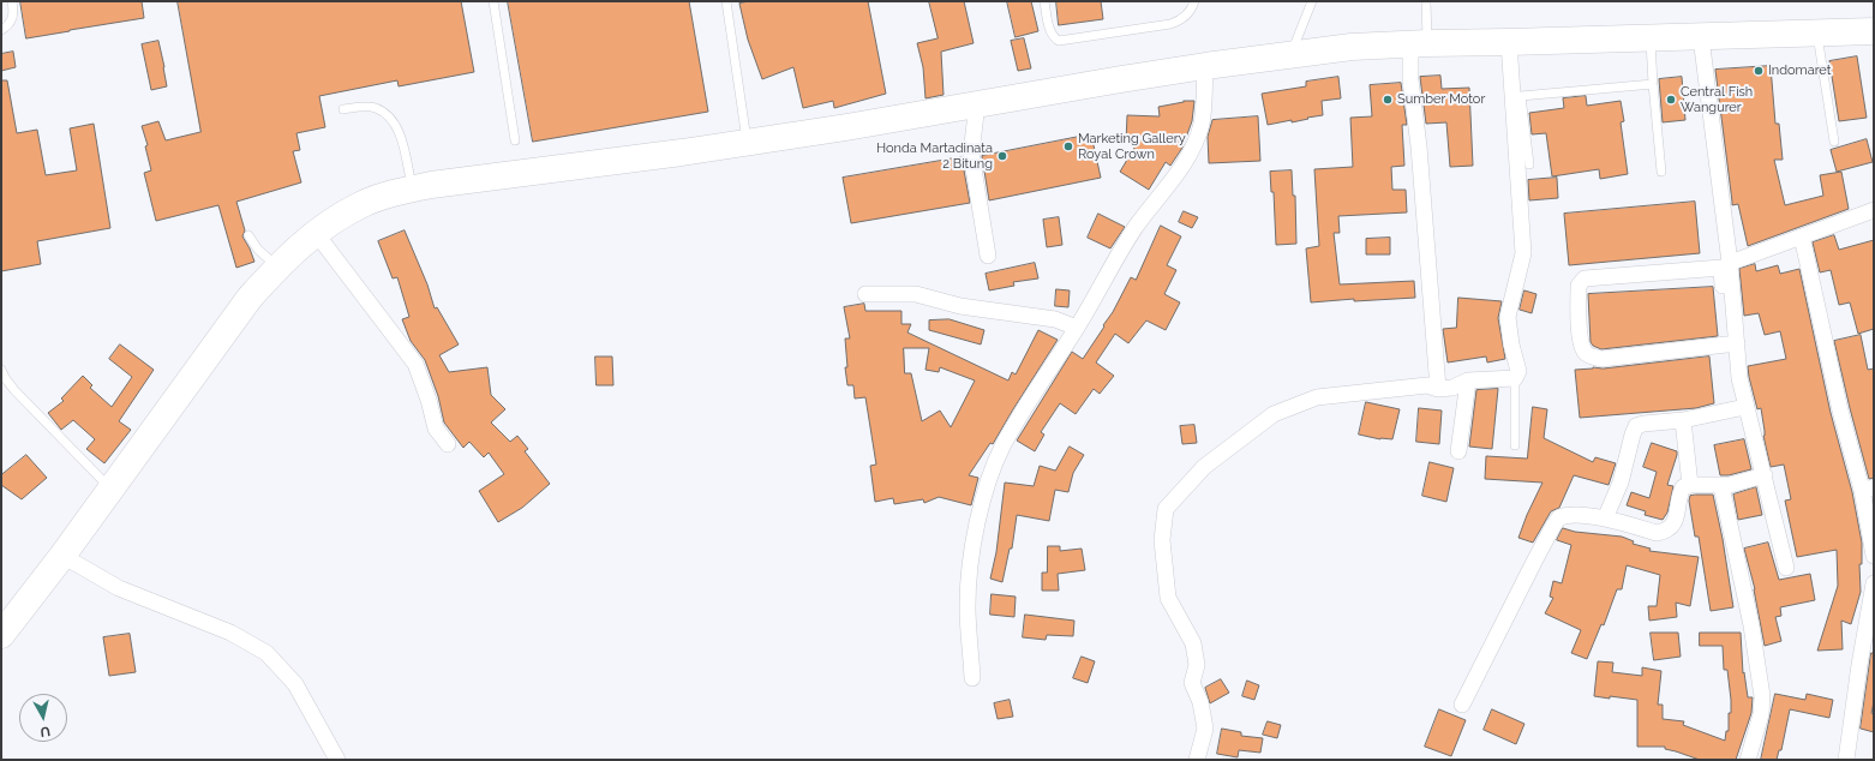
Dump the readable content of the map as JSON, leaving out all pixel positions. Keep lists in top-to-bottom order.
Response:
{
  "places": [
    "Indomaret",
    "Sumber Motor",
    "Central Fish Wangurer",
    "Marketing Gallery Royal Crown",
    "Honda Martadinata 2 Bitung"
  ],
  "north": "bottom"
}
